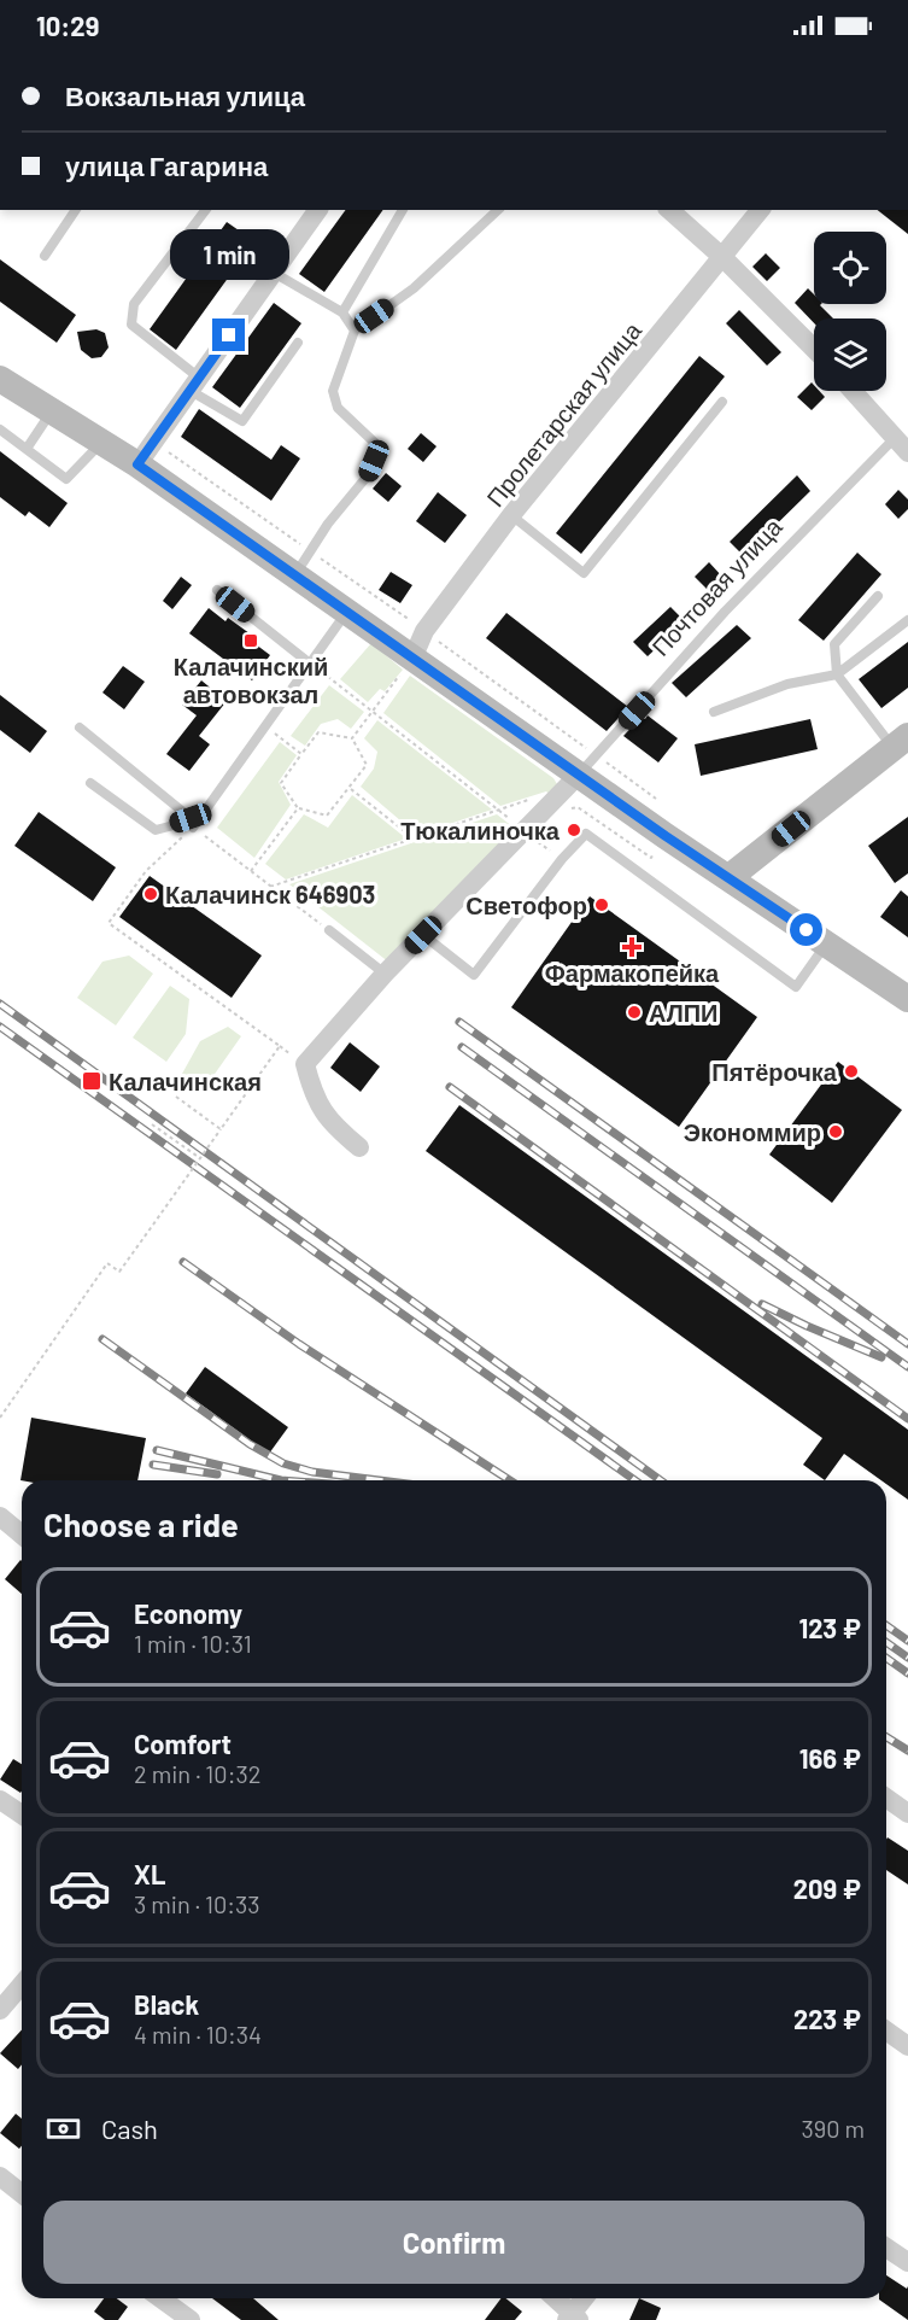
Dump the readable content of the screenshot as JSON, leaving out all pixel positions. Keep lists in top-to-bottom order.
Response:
{
  "streets": {
    "street": ["Пролетарская улица", "Почтовая улица"]
  },
  "places": {
    "transit": ["Калачинский автовокзал", "Калачинская"],
    "other": [
      "Тюкалиночка",
      "Калачинск 646903",
      "Светофор",
      "АЛПИ",
      "Пятёрочка",
      "Экономмир"
    ],
    "health": ["Фармакопейка"]
  },
  "page": {
    "status": "10:29",
    "banner": ["Вокзальная улица", "улица Гагарина"],
    "bubble": "1 min",
    "heading": "Choose a ride",
    "list": [
      {
        "name": "Economy",
        "note": "1 min · 10:31",
        "value": "123 ₽"
      },
      {
        "name": "Comfort",
        "note": "2 min · 10:32",
        "value": "166 ₽"
      },
      {
        "name": "XL",
        "note": "3 min · 10:33",
        "value": "209 ₽"
      },
      {
        "name": "Black",
        "note": "4 min · 10:34",
        "value": "223 ₽"
      }
    ],
    "pay": ["Cash", "390 m"],
    "buttons": "Confirm"
  }
}
